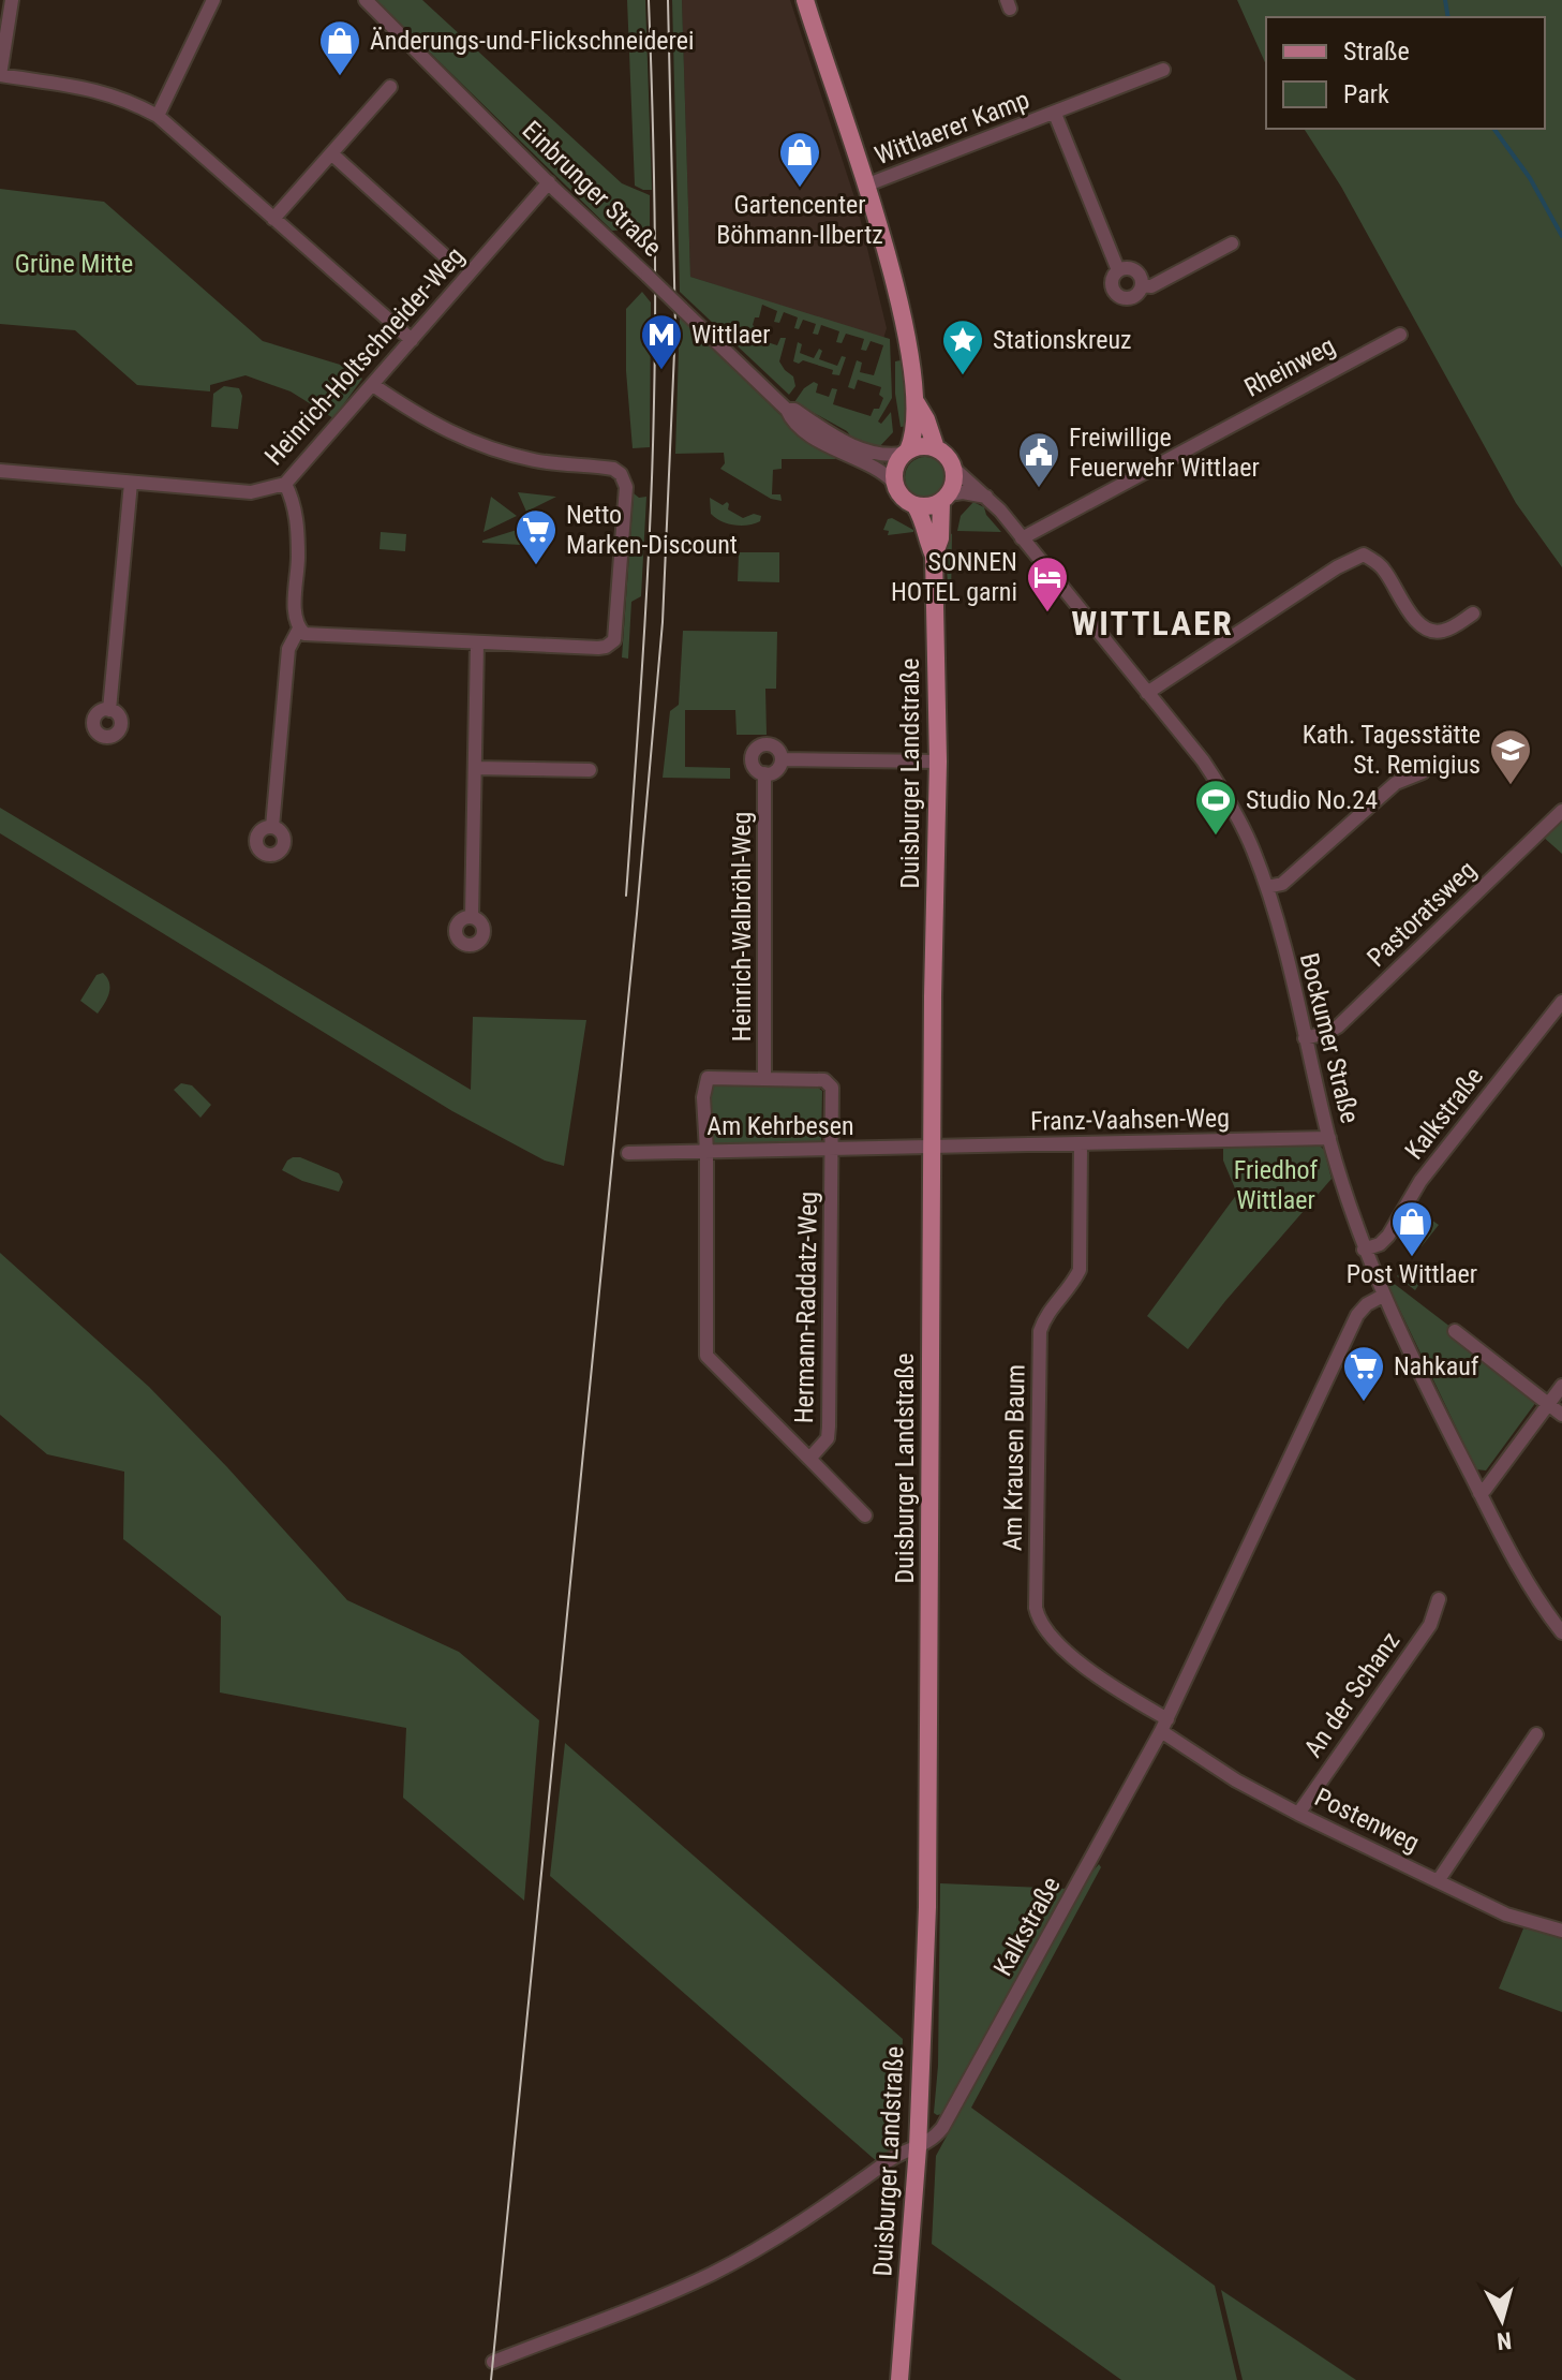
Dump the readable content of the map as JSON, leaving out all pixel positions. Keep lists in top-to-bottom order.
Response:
{
  "streets": {
    "main road": ["Duisburger Landstraße"],
    "street": [
      "Wittlaerer Kamp",
      "Einbrunger Straße",
      "Heinrich-Holtschneider-Weg",
      "Rheinweg",
      "Pastoratsweg",
      "Heinrich-Walbröhl-Weg",
      "Bockumer Straße",
      "Kalkstraße",
      "Franz-Vaahsen-Weg",
      "Am Kehrbesen",
      "Hermann-Raddatz-Weg",
      "Am Krausen Baum",
      "An der Schanz",
      "Postenweg"
    ]
  },
  "crossings": [
    ["Einbrunger Straße", "Heinrich-Holtschneider-Weg"],
    ["Einbrunger Straße", "Duisburger Landstraße"],
    ["Einbrunger Straße", "Bockumer Straße"],
    ["Rheinweg", "Bockumer Straße"],
    ["Duisburger Landstraße", "Heinrich-Walbröhl-Weg"],
    ["Duisburger Landstraße", "Bockumer Straße"],
    ["Duisburger Landstraße", "Kalkstraße"],
    ["Duisburger Landstraße", "Franz-Vaahsen-Weg"],
    ["Duisburger Landstraße", "Am Kehrbesen"],
    ["Pastoratsweg", "Bockumer Straße"],
    ["Heinrich-Walbröhl-Weg", "Am Kehrbesen"],
    ["Heinrich-Walbröhl-Weg", "Hermann-Raddatz-Weg"],
    ["Bockumer Straße", "Kalkstraße"],
    ["Bockumer Straße", "Franz-Vaahsen-Weg"],
    ["Kalkstraße", "Am Krausen Baum"],
    ["Kalkstraße", "Postenweg"],
    ["Franz-Vaahsen-Weg", "Am Kehrbesen"],
    ["Franz-Vaahsen-Weg", "Am Krausen Baum"],
    ["Am Kehrbesen", "Hermann-Raddatz-Weg"],
    ["Am Krausen Baum", "Postenweg"],
    ["An der Schanz", "Postenweg"]
  ],
  "districts": ["WITTLAER"],
  "parks": ["Grüne Mitte", "Friedhof Wittlaer"],
  "places": {
    "shop": ["Änderungs-und-Flickschneiderei", "Gartencenter Böhmann-Ilbertz", "Post Wittlaer"],
    "metro station": ["Wittlaer"],
    "place": ["Stationskreuz"],
    "public building": ["Freiwillige Feuerwehr Wittlaer"],
    "supermarket": ["Netto Marken-Discount", "Nahkauf"],
    "hotel": ["SONNEN HOTEL garni"],
    "school or university": ["Kath. Tagesstätte St. Remigius"],
    "sports": ["Studio No.24"]
  },
  "legend": ["Straße", "Park"],
  "north": "bottom"
}
